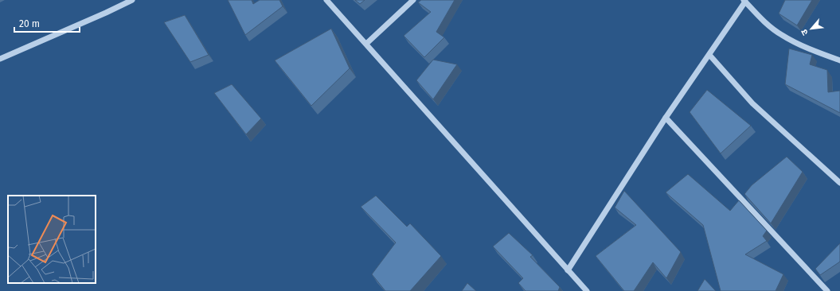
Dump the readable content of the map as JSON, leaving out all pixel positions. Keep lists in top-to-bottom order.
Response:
{
  "scale_bar": "20 m",
  "north": "bottom left"
}
